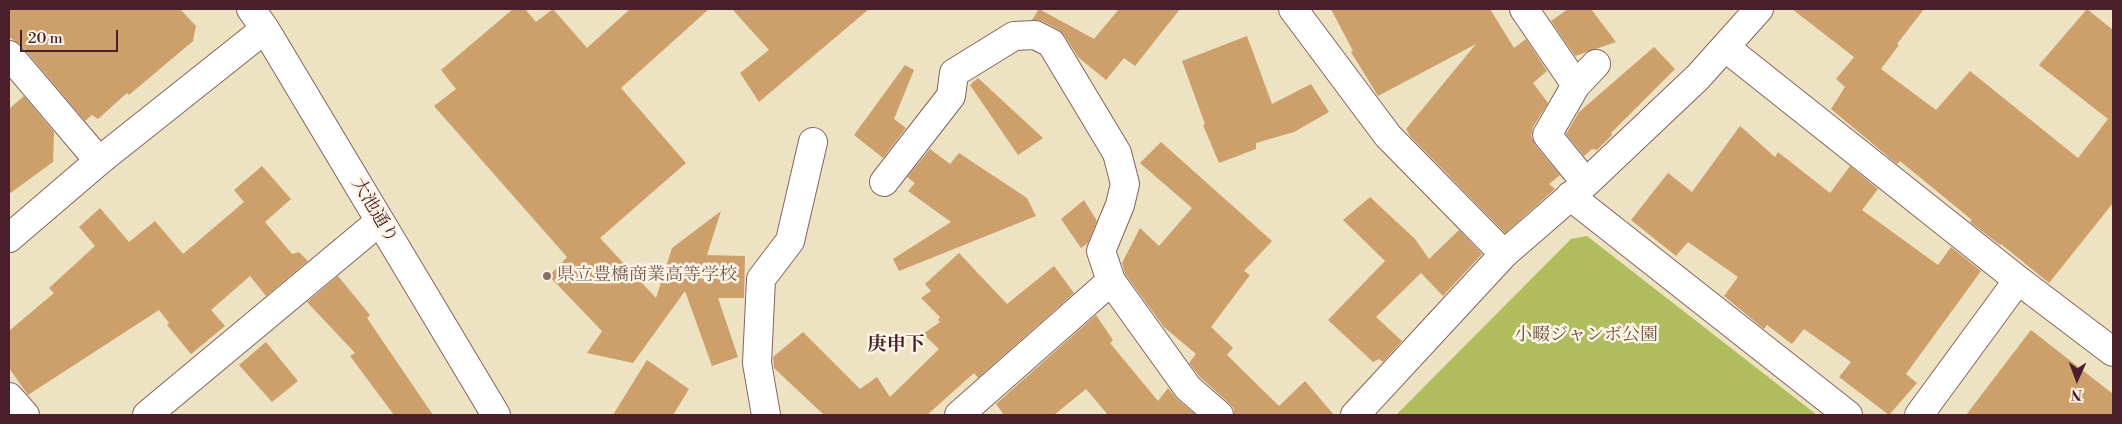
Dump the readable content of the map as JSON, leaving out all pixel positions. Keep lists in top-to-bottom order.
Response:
{
  "streets": {
    "street": ["大池通り"]
  },
  "districts": ["庚申下"],
  "parks": ["小畷ジャンボ公園"],
  "places": ["県立豊橋商業高等学校"],
  "scale_bar": "20 m",
  "north": "bottom"
}
